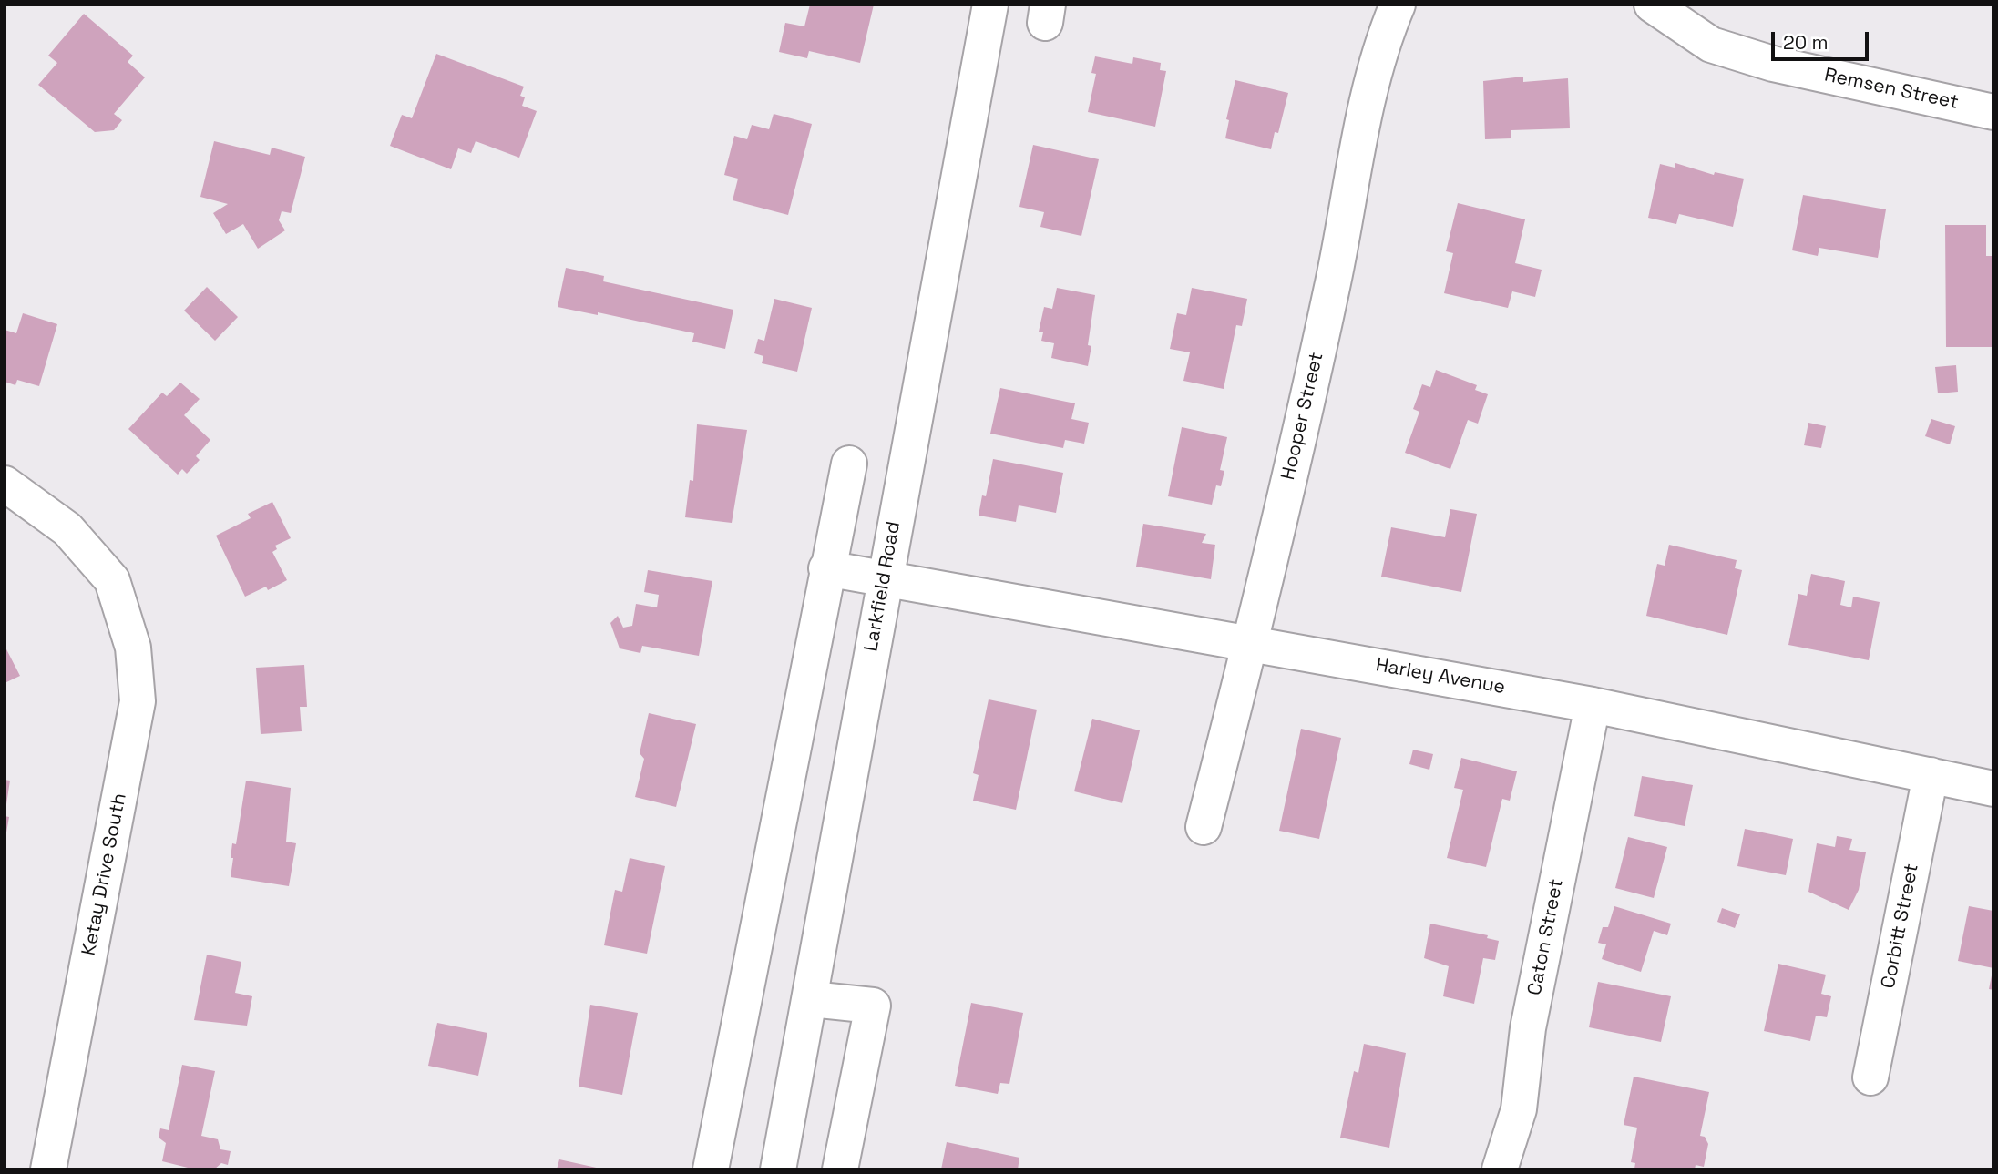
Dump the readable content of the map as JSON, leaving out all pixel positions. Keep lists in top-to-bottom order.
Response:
{
  "streets": {
    "street": [
      "Remsen Street",
      "Hooper Street",
      "Larkfield Road",
      "Harley Avenue",
      "Ketay Drive South",
      "Corbitt Street",
      "Caton Street"
    ]
  },
  "crossings": [
    ["Hooper Street", "Harley Avenue"],
    ["Larkfield Road", "Harley Avenue"],
    ["Harley Avenue", "Corbitt Street"],
    ["Harley Avenue", "Caton Street"]
  ],
  "scale_bar": "20 m"
}
